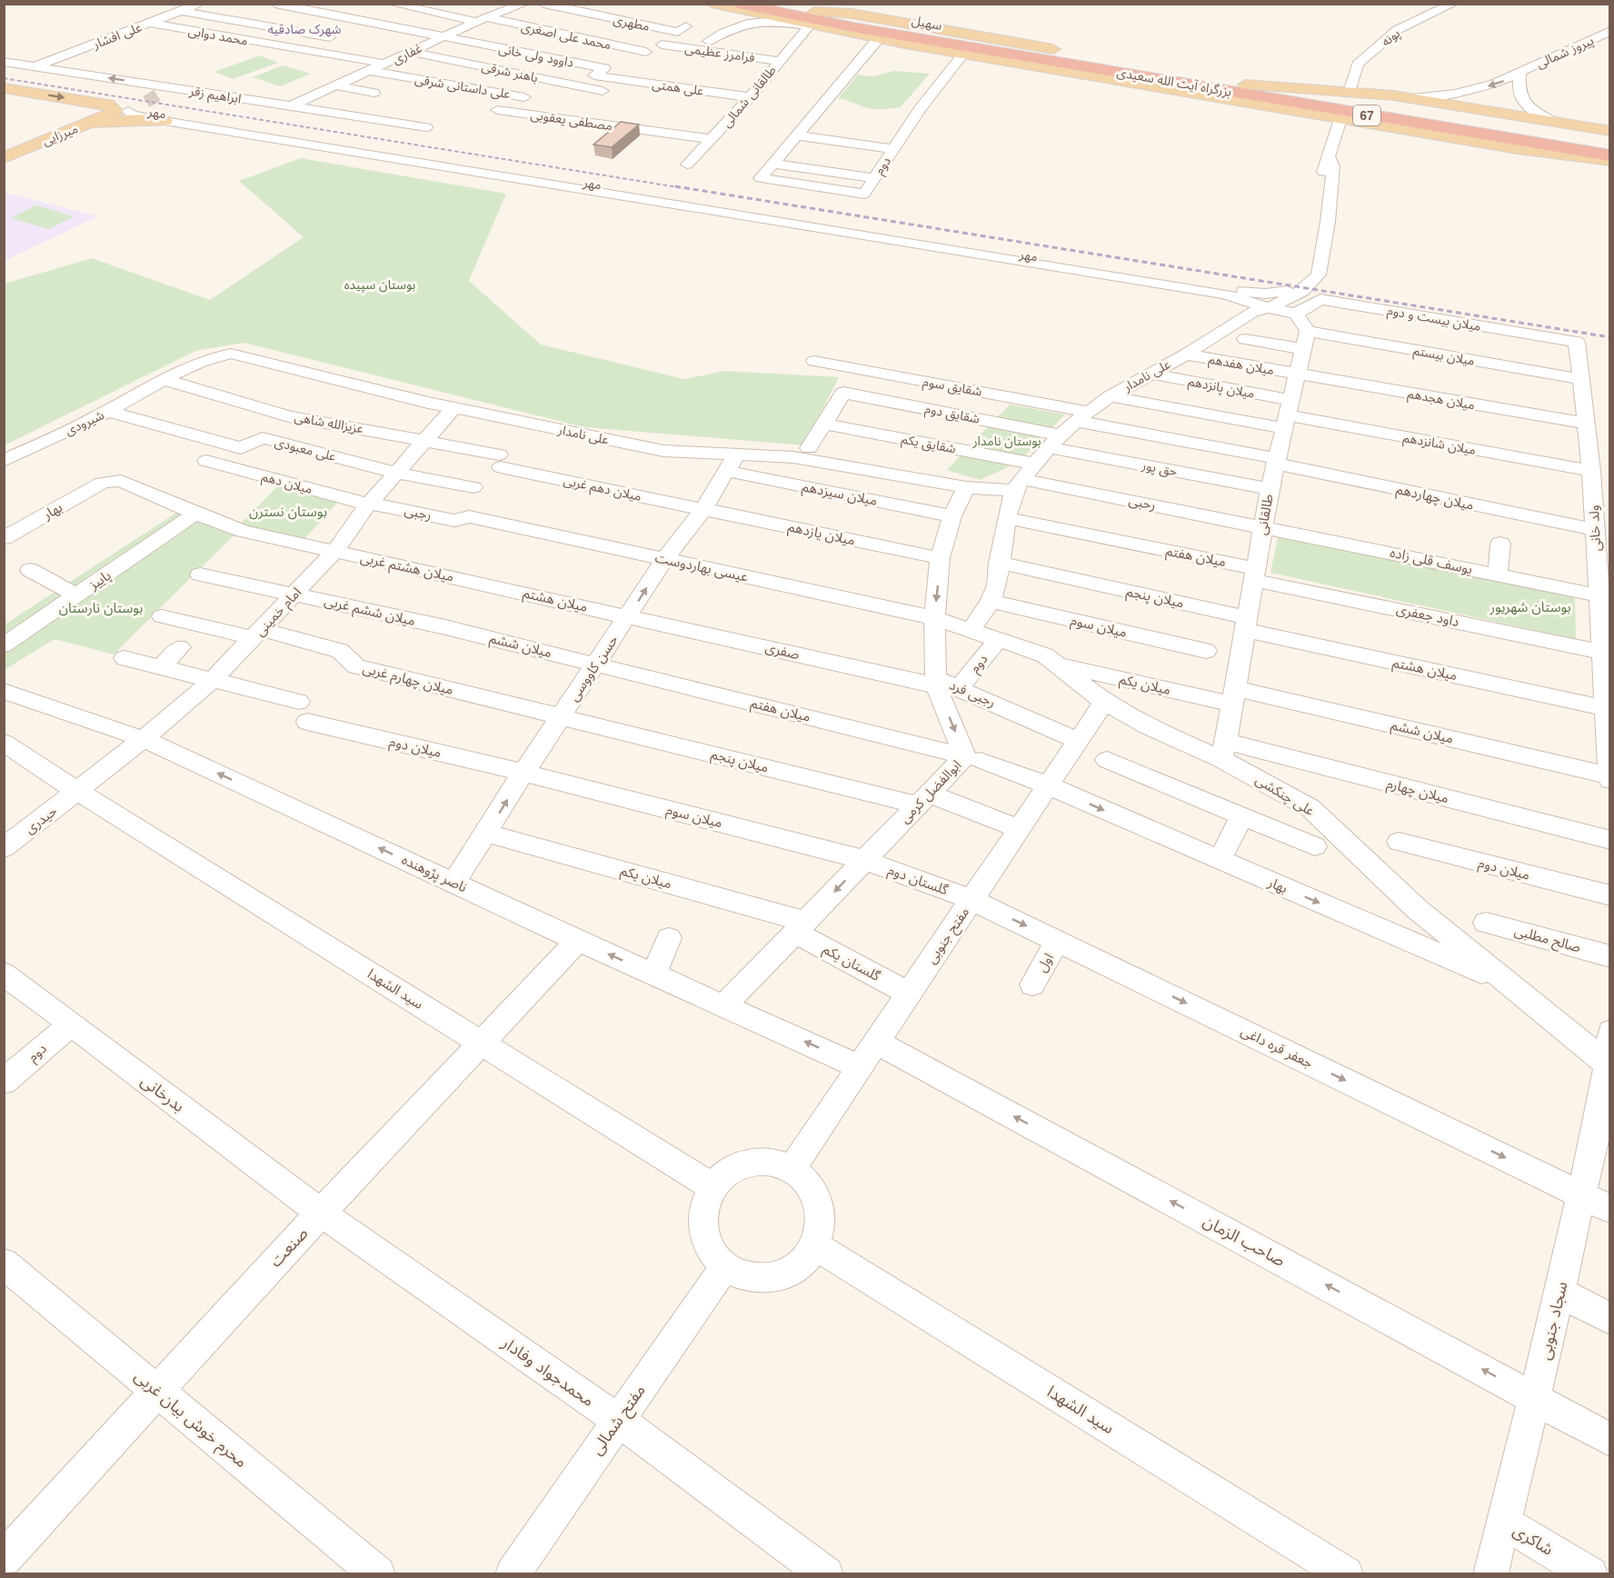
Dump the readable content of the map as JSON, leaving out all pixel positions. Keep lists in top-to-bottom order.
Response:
{
  "streets": {
    "highway": ["بزرگراه آیت الله سعیدی", "67"],
    "main road": ["سهیل", "مهر", "میرزایی"],
    "street": [
      "مطهری",
      "علی افشار",
      "محمد دوابی",
      "محمد علی اصغری",
      "پونه",
      "پیروز شمالی",
      "فرامرز عظیمی",
      "غفاری",
      "داوود ولی خانی",
      "باهنر شرقی",
      "علی داستانی شرقی",
      "علی همتی",
      "ابراهیم زقر",
      "طالقانی شمالی",
      "مصطفی یعقوبی",
      "دوم",
      "میلان بیست و دوم",
      "میلان بیستم",
      "میلان هفدهم",
      "علی نامدار",
      "شقایق سوم",
      "میلان پانزدهم",
      "میلان هجدهم",
      "شقایق دوم",
      "شیرودی",
      "عزیزالله شاهی",
      "شقایق یکم",
      "میلان شانزدهم",
      "علی معبودی",
      "حق پور",
      "میلان دهم",
      "میلان دهم غربی",
      "میلان سیزدهم",
      "میلان چهاردهم",
      "رحبی",
      "بهار",
      "رجبی",
      "طالقانی",
      "ولد خانی",
      "میلان یازدهم",
      "میلان هفتم",
      "یوسف قلی زاده",
      "میلان هشتم غربی",
      "عیسی بهاردوست",
      "پاییز",
      "میلان پنجم",
      "میلان هشتم",
      "میلان ششم غربی",
      "امام خمینی",
      "داود جعفری",
      "میلان سوم",
      "میلان ششم",
      "صفری",
      "حسن کاووسی",
      "میلان چهارم غربی",
      "میلان یکم",
      "رجبی فرد",
      "میلان دوم",
      "میلان چهارم",
      "ابوالفضل کرمی",
      "علی چنکشی",
      "حیدری",
      "ناصر پژوهنده",
      "گلستان دوم",
      "مفتح جنوبی",
      "صالح مطلبی",
      "گلستان یکم",
      "اول",
      "سید الشهدا",
      "جعفر قره داغی",
      "بدرخانی",
      "صاحب الزمان",
      "صنعت",
      "سجاد جنوبی",
      "محمدجواد وفادار",
      "محرم خوش بیان غربی",
      "مفتح شمالی",
      "شاکری"
    ]
  },
  "crossings": [
    ["مطهری", "فرامرز عظیمی"],
    ["سهیل", "بزرگراه آیت الله سعیدی"],
    ["علی افشار", "محمد دوابی"],
    ["علی افشار", "ابراهیم زقر"],
    ["محمد دوابی", "غفاری"],
    ["محمد علی اصغری", "غفاری"],
    ["فرامرز عظیمی", "طالقانی شمالی"],
    ["غفاری", "داوود ولی خانی"],
    ["غفاری", "باهنر شرقی"],
    ["غفاری", "علی داستانی شرقی"],
    ["غفاری", "ابراهیم زقر"],
    ["داوود ولی خانی", "باهنر شرقی"],
    ["داوود ولی خانی", "علی همتی"],
    ["باهنر شرقی", "علی همتی"],
    ["بزرگراه آیت الله سعیدی", "طالقانی شمالی"],
    ["علی داستانی شرقی", "مصطفی یعقوبی"],
    ["علی همتی", "طالقانی شمالی"],
    ["طالقانی شمالی", "مصطفی یعقوبی"],
    ["مهر", "میرزایی"],
    ["مهر", "علی نامدار"],
    ["دوم", "صفری"],
    ["دوم", "رجبی فرد"],
    ["دوم", "ابوالفضل کرمی"],
    ["دوم", "علی چنکشی"],
    ["دوم", "بدرخانی"],
    ["میلان بیست و دوم", "ولد خانی"],
    ["میلان بیستم", "طالقانی"],
    ["میلان بیستم", "ولد خانی"],
    ["میلان هفدهم", "علی نامدار"],
    ["میلان هفدهم", "میلان هجدهم"],
    ["میلان هفدهم", "طالقانی"],
    ["علی نامدار", "شقایق سوم"],
    ["علی نامدار", "میلان پانزدهم"],
    ["علی نامدار", "شقایق دوم"],
    ["علی نامدار", "شیرودی"],
    ["علی نامدار", "عزیزالله شاهی"],
    ["علی نامدار", "شقایق یکم"],
    ["علی نامدار", "حق پور"],
    ["علی نامدار", "میلان سیزدهم"],
    ["علی نامدار", "رحبی"],
    ["علی نامدار", "میلان هفتم"],
    ["علی نامدار", "عیسی بهاردوست"],
    ["علی نامدار", "میلان پنجم"],
    ["علی نامدار", "امام خمینی"],
    ["علی نامدار", "میلان سوم"],
    ["علی نامدار", "حسن کاووسی"],
    ["علی نامدار", "ابوالفضل کرمی"],
    ["علی نامدار", "علی چنکشی"],
    ["میلان پانزدهم", "میلان شانزدهم"],
    ["میلان پانزدهم", "طالقانی"],
    ["میلان هجدهم", "طالقانی"],
    ["میلان هجدهم", "ولد خانی"],
    ["شقایق دوم", "شقایق یکم"],
    ["شقایق دوم", "حق پور"],
    ["شیرودی", "عزیزالله شاهی"],
    ["شیرودی", "علی معبودی"],
    ["عزیزالله شاهی", "میلان دهم غربی"],
    ["عزیزالله شاهی", "امام خمینی"],
    ["میلان شانزدهم", "طالقانی"],
    ["میلان شانزدهم", "ولد خانی"],
    ["علی معبودی", "امام خمینی"],
    ["حق پور", "طالقانی"],
    ["میلان دهم", "رجبی"],
    ["میلان دهم", "امام خمینی"],
    ["میلان دهم غربی", "میلان یازدهم"],
    ["میلان دهم غربی", "حسن کاووسی"],
    ["میلان سیزدهم", "حسن کاووسی"],
    ["میلان سیزدهم", "ابوالفضل کرمی"],
    ["میلان چهاردهم", "طالقانی"],
    ["میلان چهاردهم", "ولد خانی"],
    ["رحبی", "طالقانی"],
    ["رحبی", "یوسف قلی زاده"],
    ["بهار", "میلان هفتم"],
    ["بهار", "میلان هشتم غربی"],
    ["بهار", "علی چنکشی"],
    ["بهار", "مفتح جنوبی"],
    ["رجبی", "عیسی بهاردوست"],
    ["رجبی", "امام خمینی"],
    ["طالقانی", "میلان هفتم"],
    ["طالقانی", "یوسف قلی زاده"],
    ["طالقانی", "میلان پنجم"],
    ["طالقانی", "میلان هشتم"],
    ["طالقانی", "داود جعفری"],
    ["طالقانی", "میلان ششم"],
    ["طالقانی", "میلان یکم"],
    ["طالقانی", "میلان چهارم"],
    ["طالقانی", "علی چنکشی"],
    ["ولد خانی", "یوسف قلی زاده"],
    ["ولد خانی", "میلان هشتم"],
    ["ولد خانی", "داود جعفری"],
    ["ولد خانی", "میلان ششم"],
    ["میلان یازدهم", "حسن کاووسی"],
    ["میلان یازدهم", "ابوالفضل کرمی"],
    ["میلان هفتم", "داود جعفری"],
    ["میلان هفتم", "میلان ششم"],
    ["میلان هفتم", "حسن کاووسی"],
    ["میلان هفتم", "ابوالفضل کرمی"],
    ["میلان هفتم", "مفتح جنوبی"],
    ["میلان هشتم غربی", "پاییز"],
    ["میلان هشتم غربی", "میلان هشتم"],
    ["میلان هشتم غربی", "امام خمینی"],
    ["عیسی بهاردوست", "حسن کاووسی"],
    ["عیسی بهاردوست", "ابوالفضل کرمی"],
    ["عیسی بهاردوست", "علی چنکشی"],
    ["میلان پنجم", "میلان هشتم"],
    ["میلان پنجم", "حسن کاووسی"],
    ["میلان پنجم", "میلان چهارم غربی"],
    ["میلان پنجم", "ابوالفضل کرمی"],
    ["میلان پنجم", "مفتح جنوبی"],
    ["میلان هشتم", "صفری"],
    ["میلان هشتم", "حسن کاووسی"],
    ["میلان ششم غربی", "امام خمینی"],
    ["میلان ششم غربی", "میلان ششم"],
    ["امام خمینی", "میلان چهارم غربی"],
    ["امام خمینی", "میلان دوم"],
    ["امام خمینی", "حیدری"],
    ["امام خمینی", "ناصر پژوهنده"],
    ["امام خمینی", "سید الشهدا"],
    ["میلان سوم", "حسن کاووسی"],
    ["میلان سوم", "میلان دوم"],
    ["میلان سوم", "ابوالفضل کرمی"],
    ["میلان سوم", "گلستان دوم"],
    ["میلان ششم", "حسن کاووسی"],
    ["میلان ششم", "میلان یکم"],
    ["صفری", "حسن کاووسی"],
    ["صفری", "رجبی فرد"],
    ["صفری", "ابوالفضل کرمی"],
    ["حسن کاووسی", "میلان چهارم غربی"],
    ["حسن کاووسی", "میلان یکم"],
    ["حسن کاووسی", "میلان دوم"],
    ["حسن کاووسی", "ناصر پژوهنده"],
    ["میلان یکم", "ابوالفضل کرمی"],
    ["میلان یکم", "علی چنکشی"],
    ["میلان یکم", "گلستان یکم"],
    ["رجبی فرد", "ابوالفضل کرمی"],
    ["رجبی فرد", "مفتح جنوبی"],
    ["میلان چهارم", "علی چنکشی"],
    ["ابوالفضل کرمی", "ناصر پژوهنده"],
    ["ابوالفضل کرمی", "گلستان دوم"],
    ["ابوالفضل کرمی", "گلستان یکم"],
    ["علی چنکشی", "مفتح جنوبی"],
    ["علی چنکشی", "سجاد جنوبی"],
    ["حیدری", "سید الشهدا"],
    ["ناصر پژوهنده", "مفتح جنوبی"],
    ["ناصر پژوهنده", "صنعت"],
    ["گلستان دوم", "مفتح جنوبی"],
    ["گلستان دوم", "جعفر قره داغی"],
    ["مفتح جنوبی", "گلستان یکم"],
    ["مفتح جنوبی", "سید الشهدا"],
    ["مفتح جنوبی", "جعفر قره داغی"],
    ["مفتح جنوبی", "صاحب الزمان"],
    ["مفتح جنوبی", "مفتح شمالی"],
    ["اول", "جعفر قره داغی"],
    ["سید الشهدا", "صنعت"],
    ["سید الشهدا", "مفتح شمالی"],
    ["جعفر قره داغی", "سجاد جنوبی"],
    ["بدرخانی", "صنعت"],
    ["بدرخانی", "محمدجواد وفادار"],
    ["صاحب الزمان", "سجاد جنوبی"],
    ["صنعت", "محمدجواد وفادار"],
    ["صنعت", "محرم خوش بیان غربی"],
    ["سجاد جنوبی", "شاکری"],
    ["محمدجواد وفادار", "مفتح شمالی"]
  ],
  "one_way": ["پیروز شمالی", "ناصر پژوهنده", "صاحب الزمان"],
  "districts": ["شهرک صادقیه"],
  "parks": [
    "بوستان سپیده",
    "بوستان نامدار",
    "بوستان نسترن",
    "بوستان شهریور",
    "بوستان نارستان"
  ]
}
